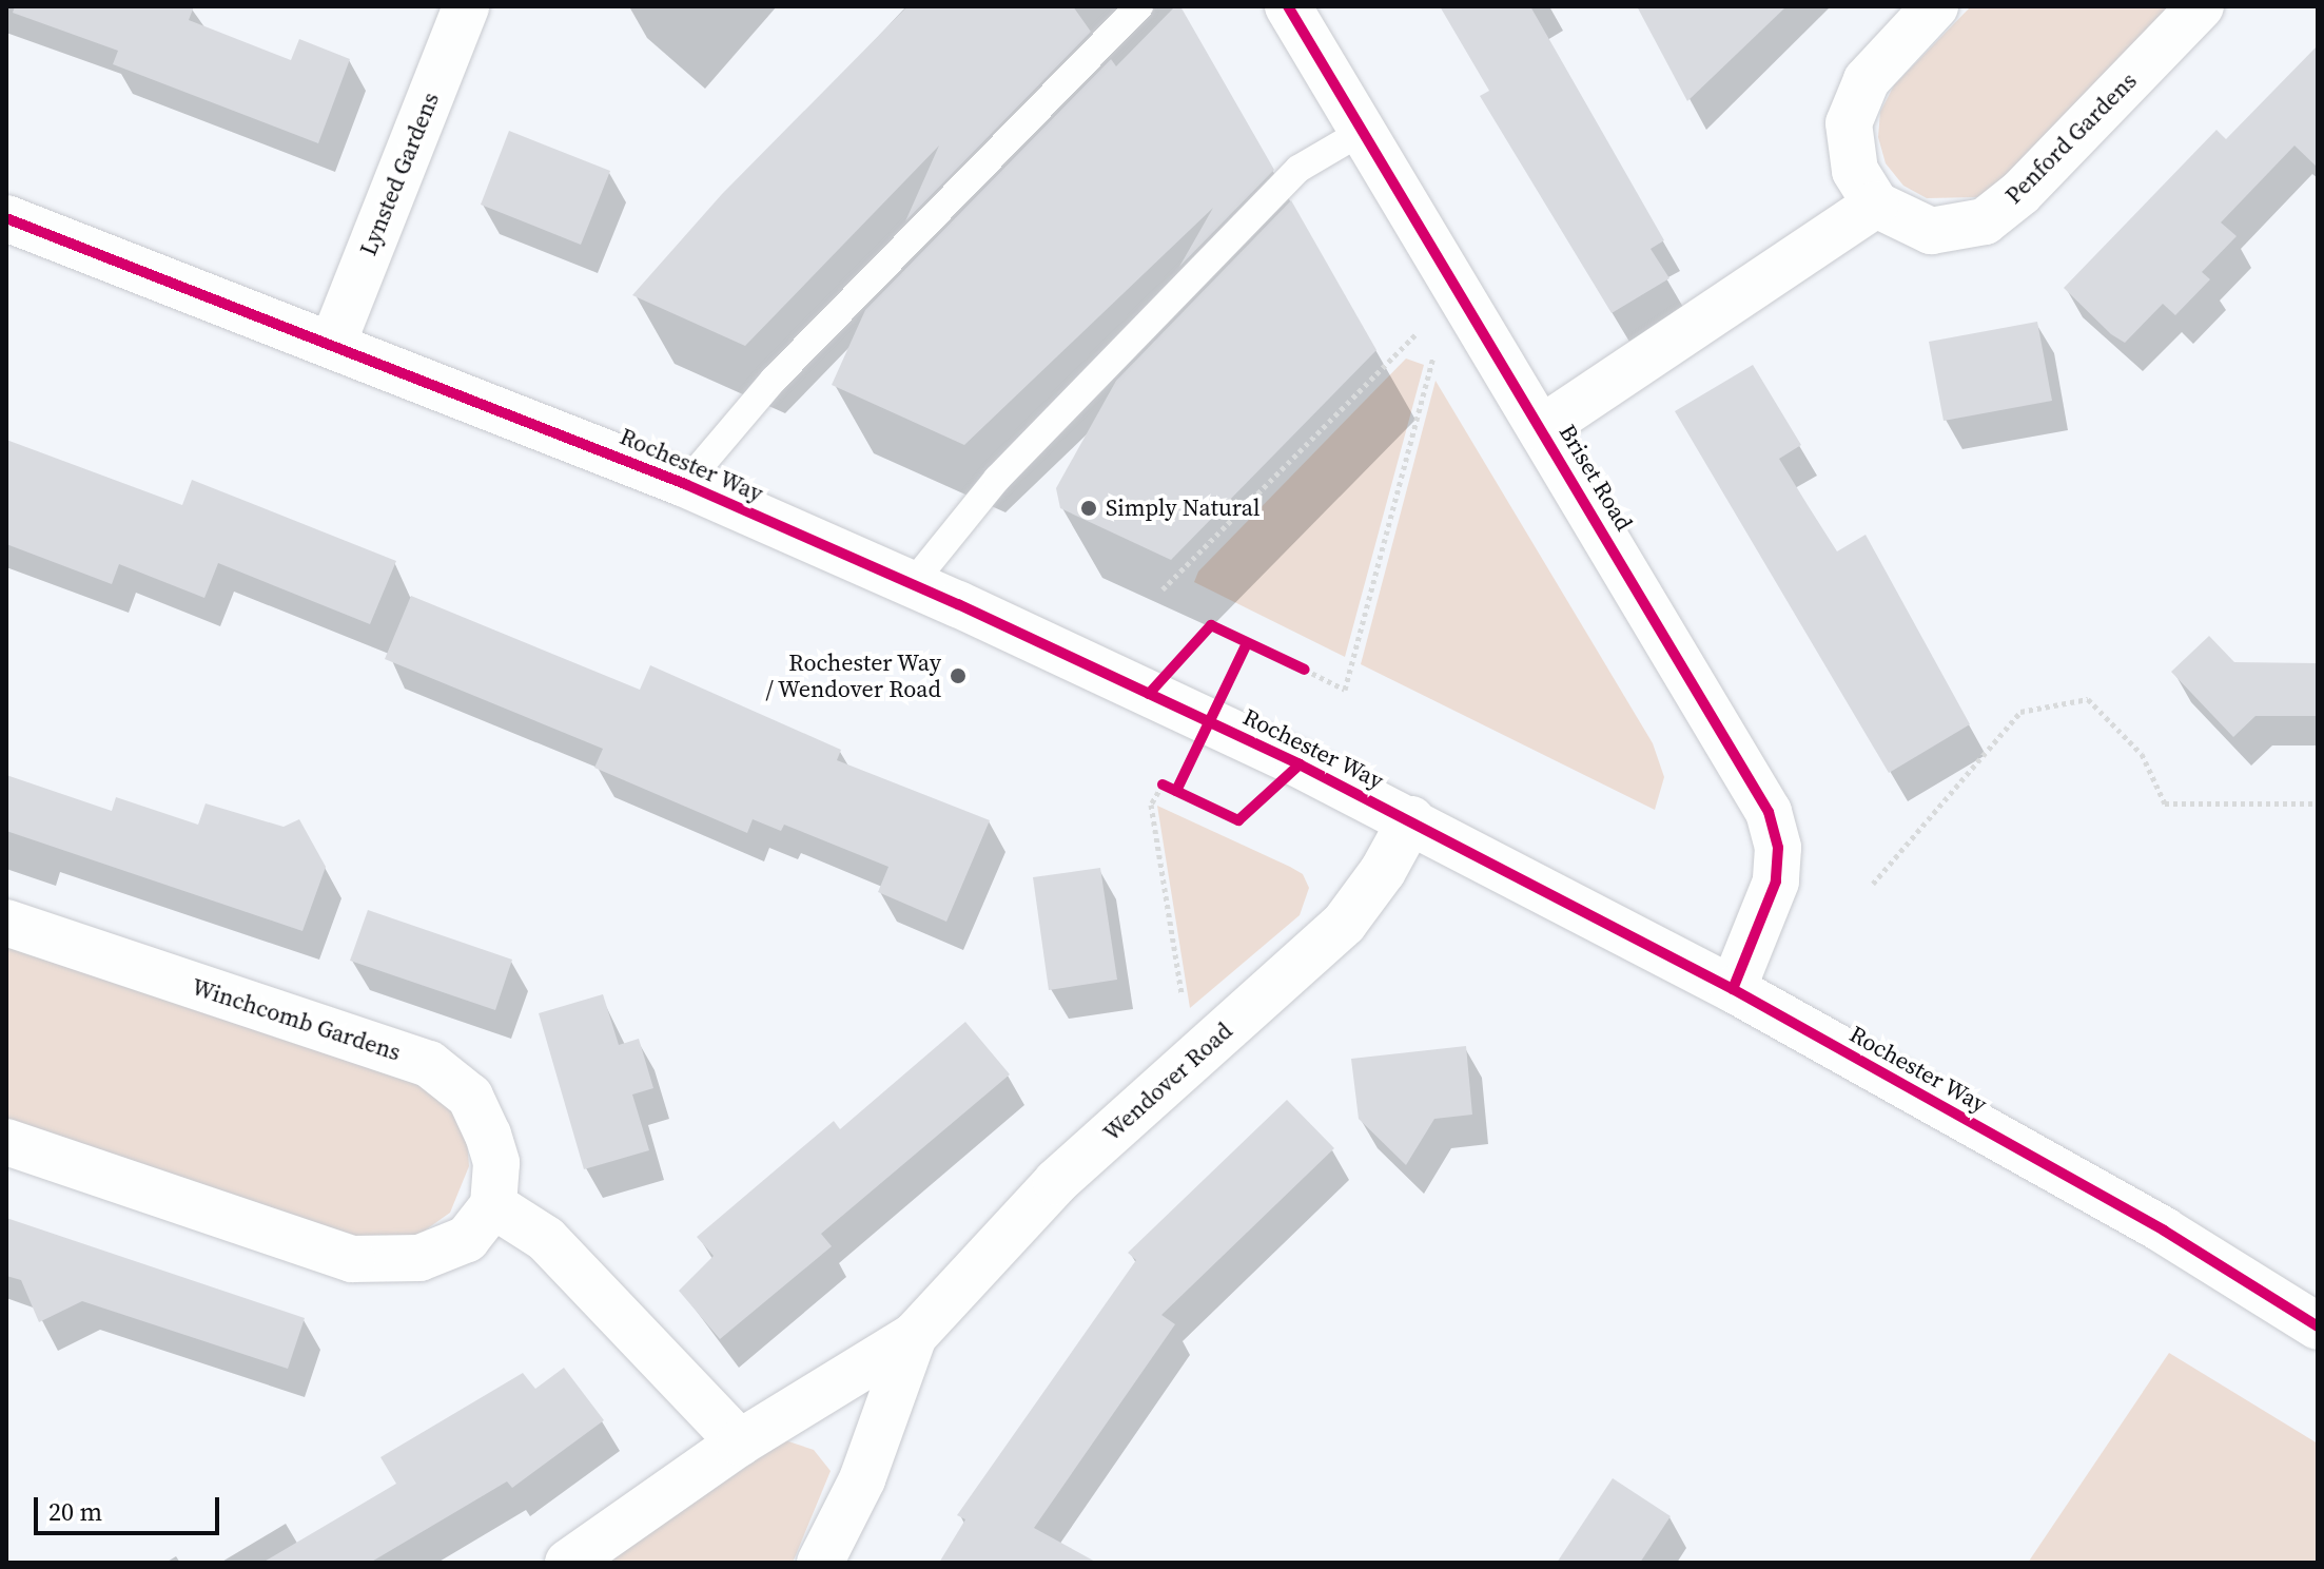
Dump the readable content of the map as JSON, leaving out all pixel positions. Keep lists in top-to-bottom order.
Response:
{
  "streets": {
    "street": [
      "Penford Gardens",
      "Lynsted Gardens",
      "Rochester Way",
      "Briset Road",
      "Winchcomb Gardens",
      "Wendover Road"
    ]
  },
  "crossings": [
    ["Lynsted Gardens", "Rochester Way"],
    ["Rochester Way", "Briset Road"],
    ["Rochester Way", "Wendover Road"]
  ],
  "places": ["Simply Natural", "Rochester Way / Wendover Road"],
  "scale_bar": "20 m"
}
